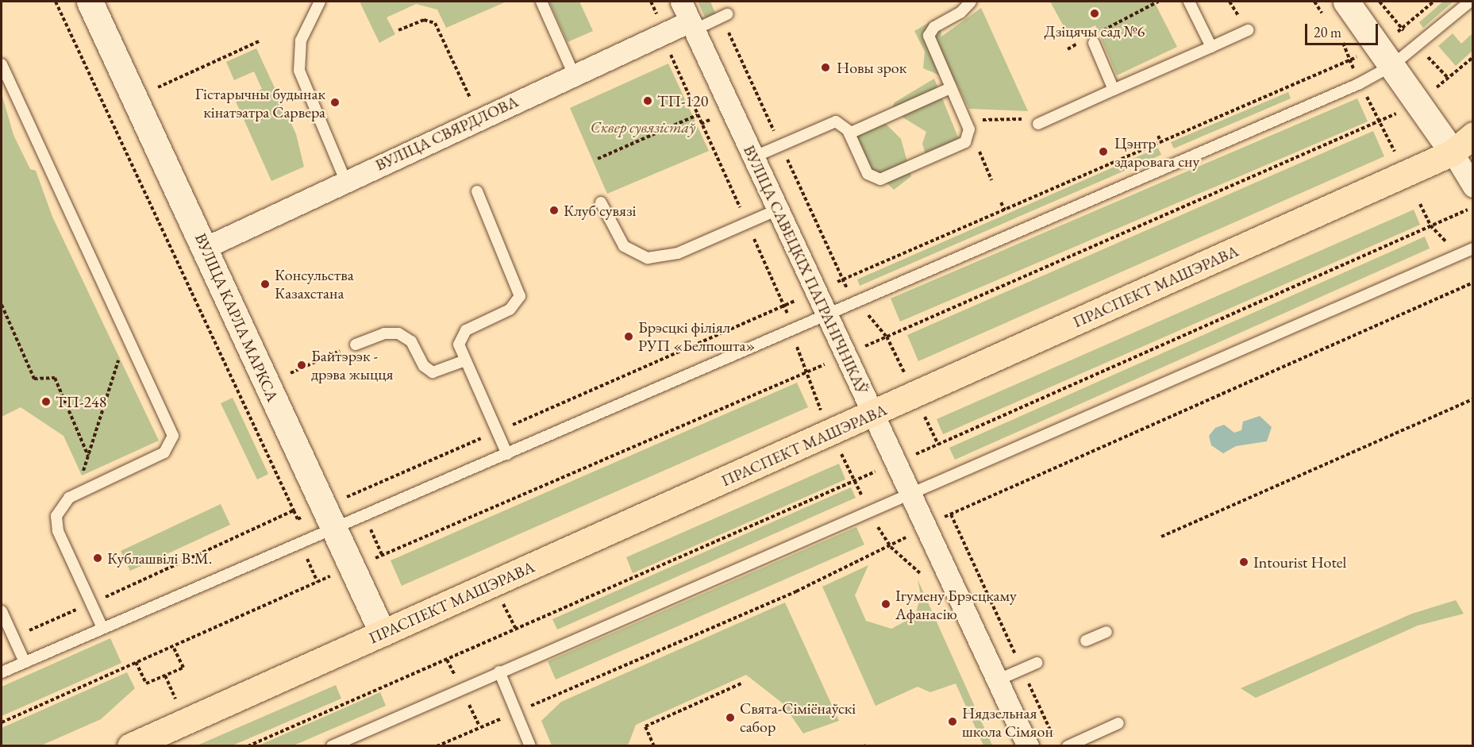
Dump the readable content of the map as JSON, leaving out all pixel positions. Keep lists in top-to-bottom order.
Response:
{
  "streets": {
    "main road": ["ПРАСПЕКТ МАШЭРАВА", "ВУЛІЦА КАРЛА МАРКСА"],
    "street": ["ВУЛІЦА СВЯРДЛОВА", "ВУЛІЦА САВЕЦКІХ ПАГРАНІЧНІКАЎ"]
  },
  "crossings": [
    ["ВУЛІЦА СВЯРДЛОВА", "ВУЛІЦА САВЕЦКІХ ПАГРАНІЧНІКАЎ"],
    ["ВУЛІЦА СВЯРДЛОВА", "ВУЛІЦА КАРЛА МАРКСА"],
    ["ВУЛІЦА САВЕЦКІХ ПАГРАНІЧНІКАЎ", "ПРАСПЕКТ МАШЭРАВА"],
    ["ПРАСПЕКТ МАШЭРАВА", "ВУЛІЦА КАРЛА МАРКСА"]
  ],
  "parks": ["Сквер сувязістаў"],
  "places": [
    "Дзіцячы сад №6",
    "Новы зрок",
    "ТП-120",
    "Гістарычны будынак кінатэатра Сарвера",
    "Цэнтр здаровага сну",
    "Клуб сувязі",
    "Консульства Казахстана",
    "Брэсцкі філіял РУП «Белпошта»",
    "Байтэрэк - дрэва жыцця",
    "ТП-248",
    "Кублашвілі В.М.",
    "Intourist Hotel",
    "Ігумену Брэсцкаму Афанасію",
    "Свята-Сіміёнаўскі сабор",
    "Нядзельная школа Сімяон"
  ],
  "scale_bar": "20 m"
}
